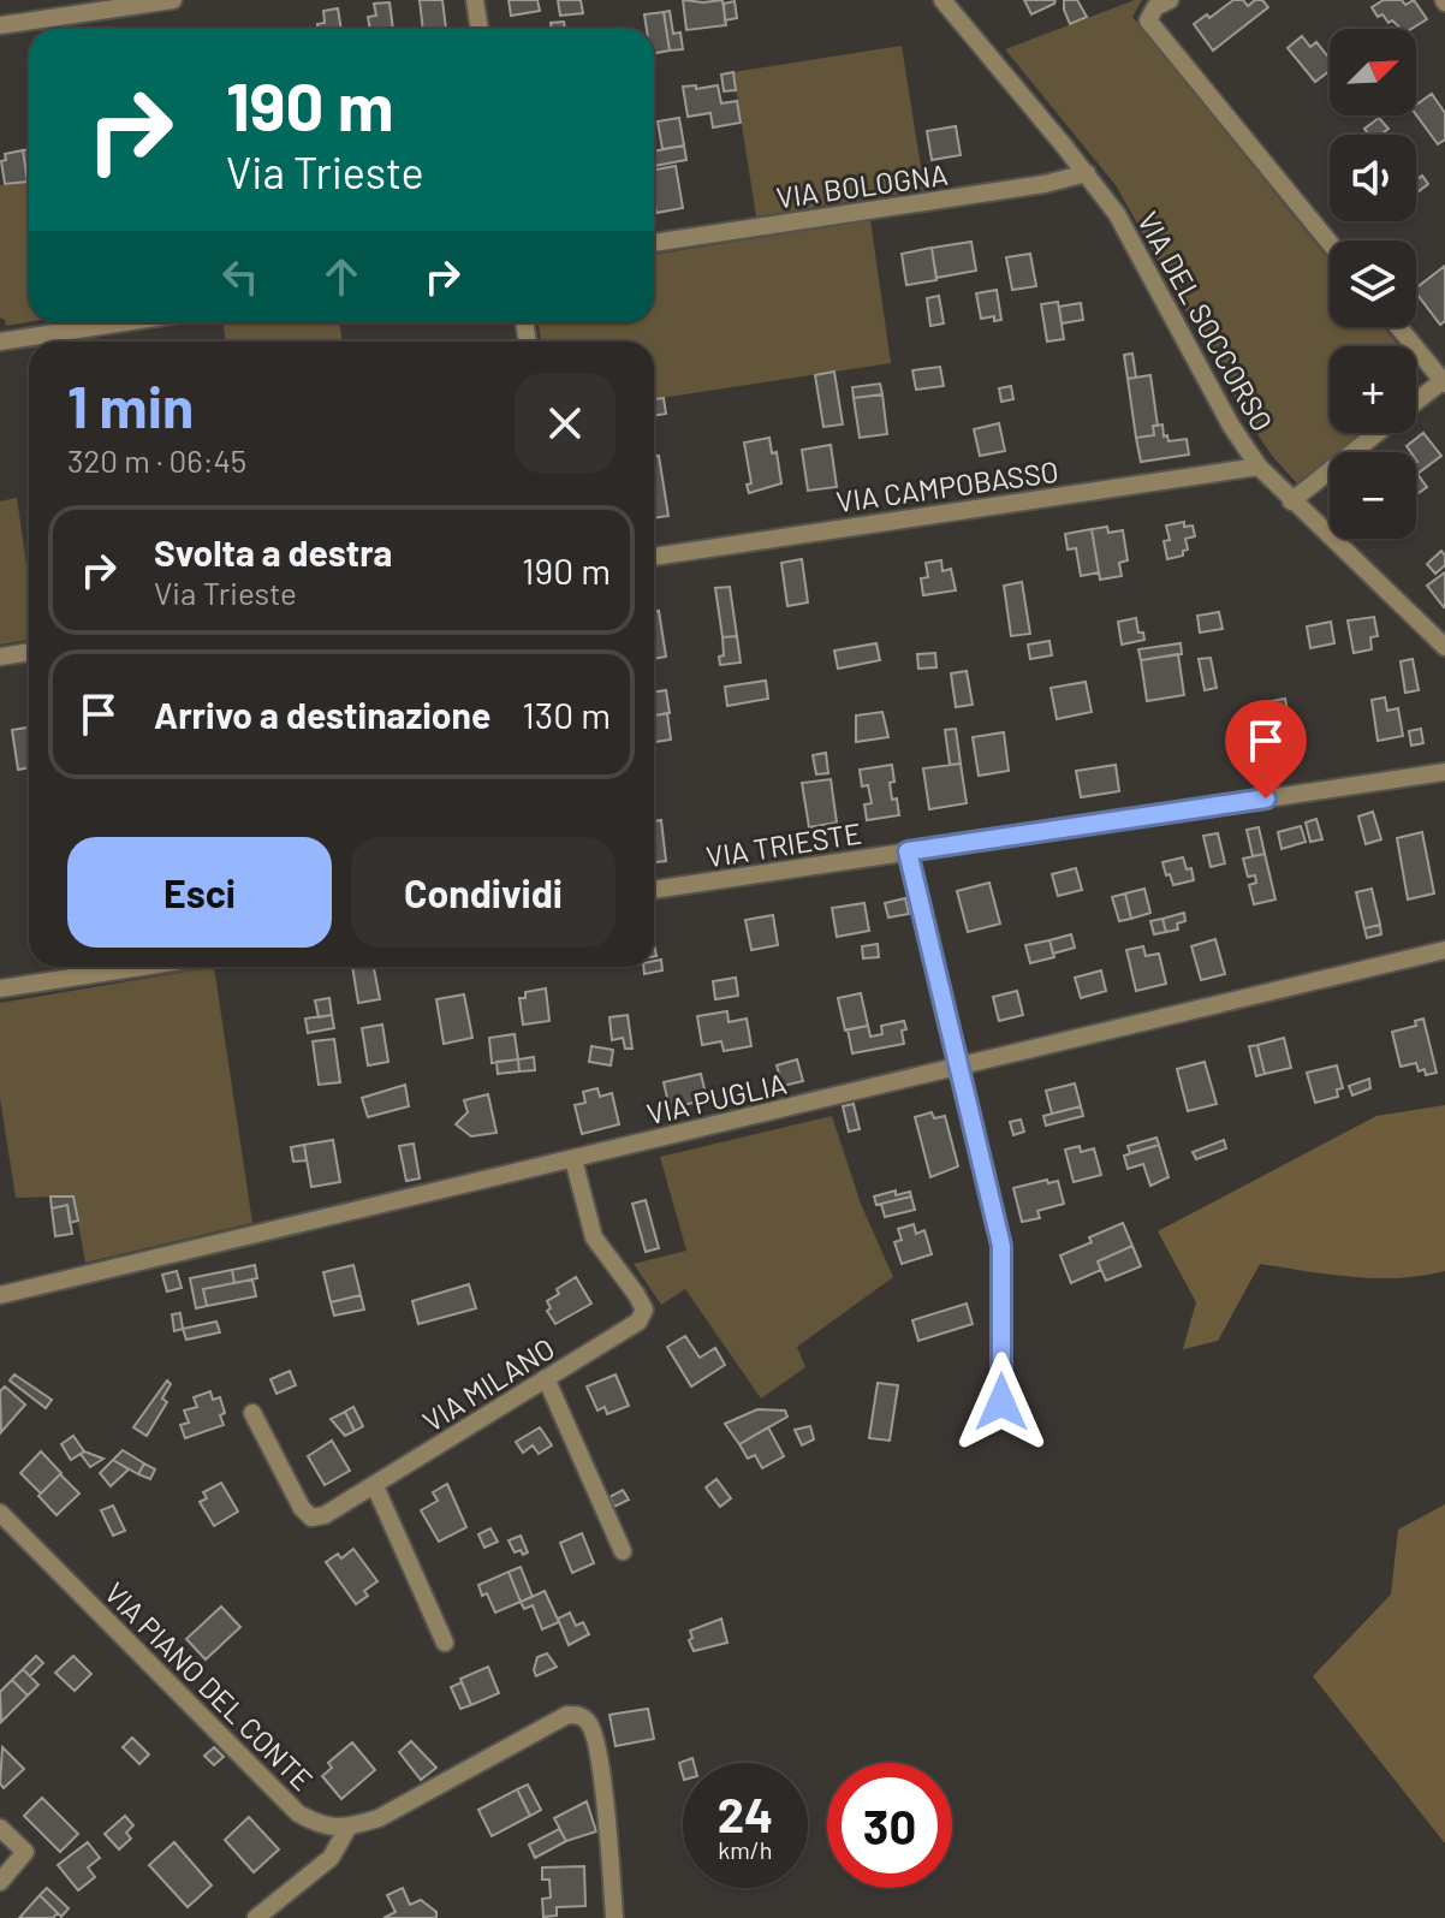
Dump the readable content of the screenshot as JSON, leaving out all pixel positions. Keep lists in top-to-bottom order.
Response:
{
  "streets": {
    "street": [
      "VIA BOLOGNA",
      "VIA DEL SOCCORSO",
      "VIA CAMPOBASSO",
      "VIA TRIESTE",
      "VIA PUGLIA",
      "VIA MILANO",
      "VIA PIANO DEL CONTE"
    ]
  },
  "crossings": [
    ["VIA BOLOGNA", "VIA DEL SOCCORSO"],
    ["VIA DEL SOCCORSO", "VIA CAMPOBASSO"],
    ["VIA PUGLIA", "VIA MILANO"]
  ],
  "north": "top right",
  "page": {
    "map_buttons": ["+", "−"],
    "turn": ["190 m", "Via Trieste"],
    "heading": ["1 min", "320 m · 06:45"],
    "list": [
      {
        "name": "Svolta a destra",
        "note": "Via Trieste",
        "value": "190 m"
      },
      {
        "name": "Arrivo a destinazione",
        "value": "130 m"
      }
    ],
    "buttons": ["Esci", "Condividi"],
    "speed": "24 km/h",
    "limit": "30"
  }
}
